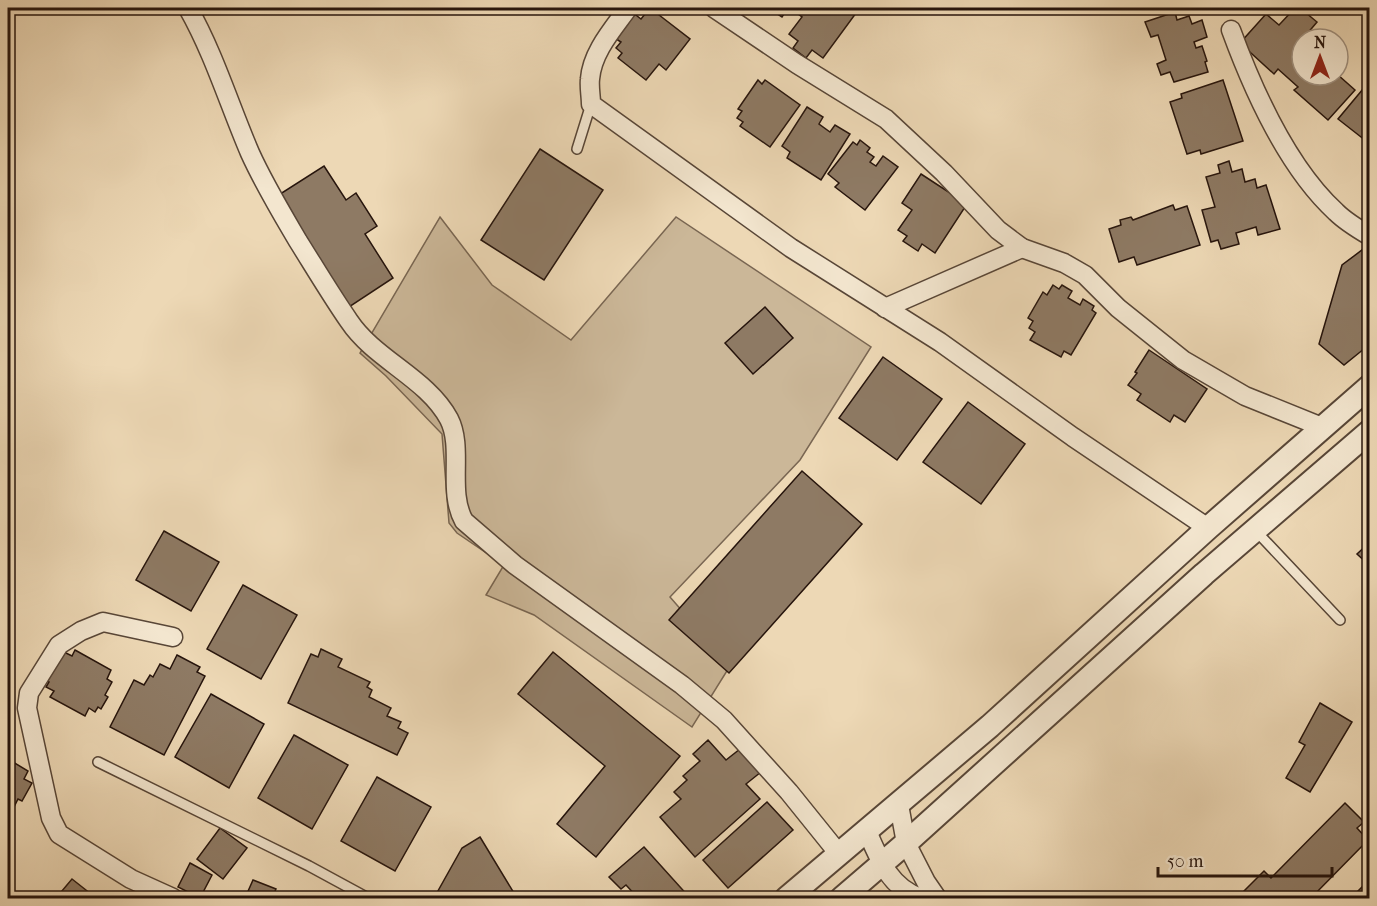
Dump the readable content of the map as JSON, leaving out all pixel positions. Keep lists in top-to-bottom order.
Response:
{
  "scale_bar": "50 m",
  "north": "top"
}
